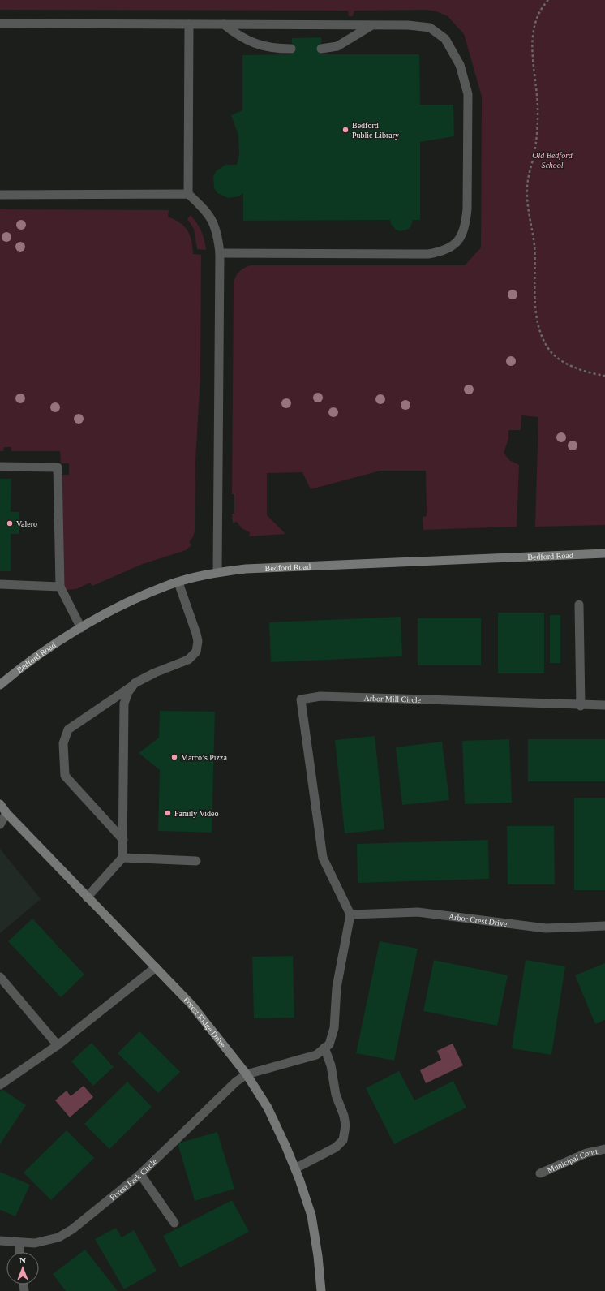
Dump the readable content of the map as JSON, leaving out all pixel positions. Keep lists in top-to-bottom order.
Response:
{
  "streets": {
    "main road": ["Bedford Road", "Forest Ridge Drive"],
    "street": [
      "Arbor Mill Circle",
      "Arbor Crest Drive",
      "Municipal Court",
      "Forest Park Circle"
    ]
  },
  "crossings": [
    ["Arbor Mill Circle", "Arbor Crest Drive"],
    ["Forest Ridge Drive", "Forest Park Circle"]
  ],
  "parks": ["Old Bedford School"],
  "places": [
    "Bedford Public Library",
    "Valero",
    "Marco’s Pizza",
    "Family Video"
  ],
  "north": "top"
}
